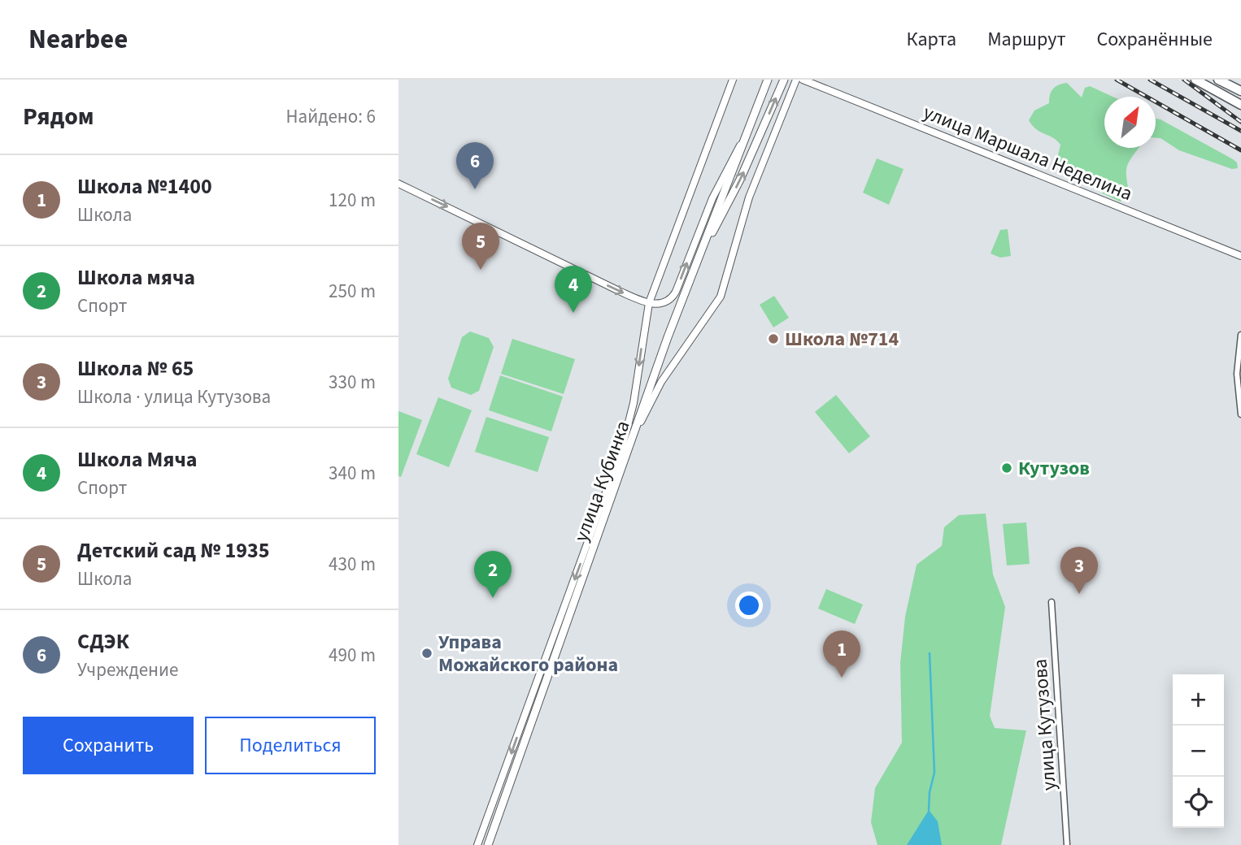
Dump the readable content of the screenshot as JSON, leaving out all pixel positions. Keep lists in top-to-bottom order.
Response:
{
  "streets": {
    "main road": ["улица Кубинка"],
    "street": ["улица Маршала Неделина", "улица Кутузова"]
  },
  "places": ["Школа №714", "Кутузов", "Управа Можайского района"],
  "north": "top right",
  "page": {
    "header": "Nearbee",
    "nav": ["Карта", "Маршрут", "Сохранённые"],
    "heading": ["Рядом", "Найдено: 6"],
    "pins": [
      "6",
      "5",
      "4",
      "3",
      "2",
      "1"
    ],
    "list": [
      {
        "mark": "1",
        "name": "Школа №1400",
        "note": "Школа",
        "value": "120 m"
      },
      {
        "mark": "2",
        "name": "Школа мяча",
        "note": "Спорт",
        "value": "250 m"
      },
      {
        "mark": "3",
        "name": "Школа № 65",
        "note": "Школа · улица Кутузова",
        "value": "330 m"
      },
      {
        "mark": "4",
        "name": "Школа Мяча",
        "note": "Спорт",
        "value": "340 m"
      },
      {
        "mark": "5",
        "name": "Детский сад № 1935",
        "note": "Школа",
        "value": "430 m"
      },
      {
        "mark": "6",
        "name": "СДЭК",
        "note": "Учреждение",
        "value": "490 m"
      }
    ],
    "map_buttons": ["+", "−"],
    "buttons": ["Сохранить", "Поделиться"]
  }
}
